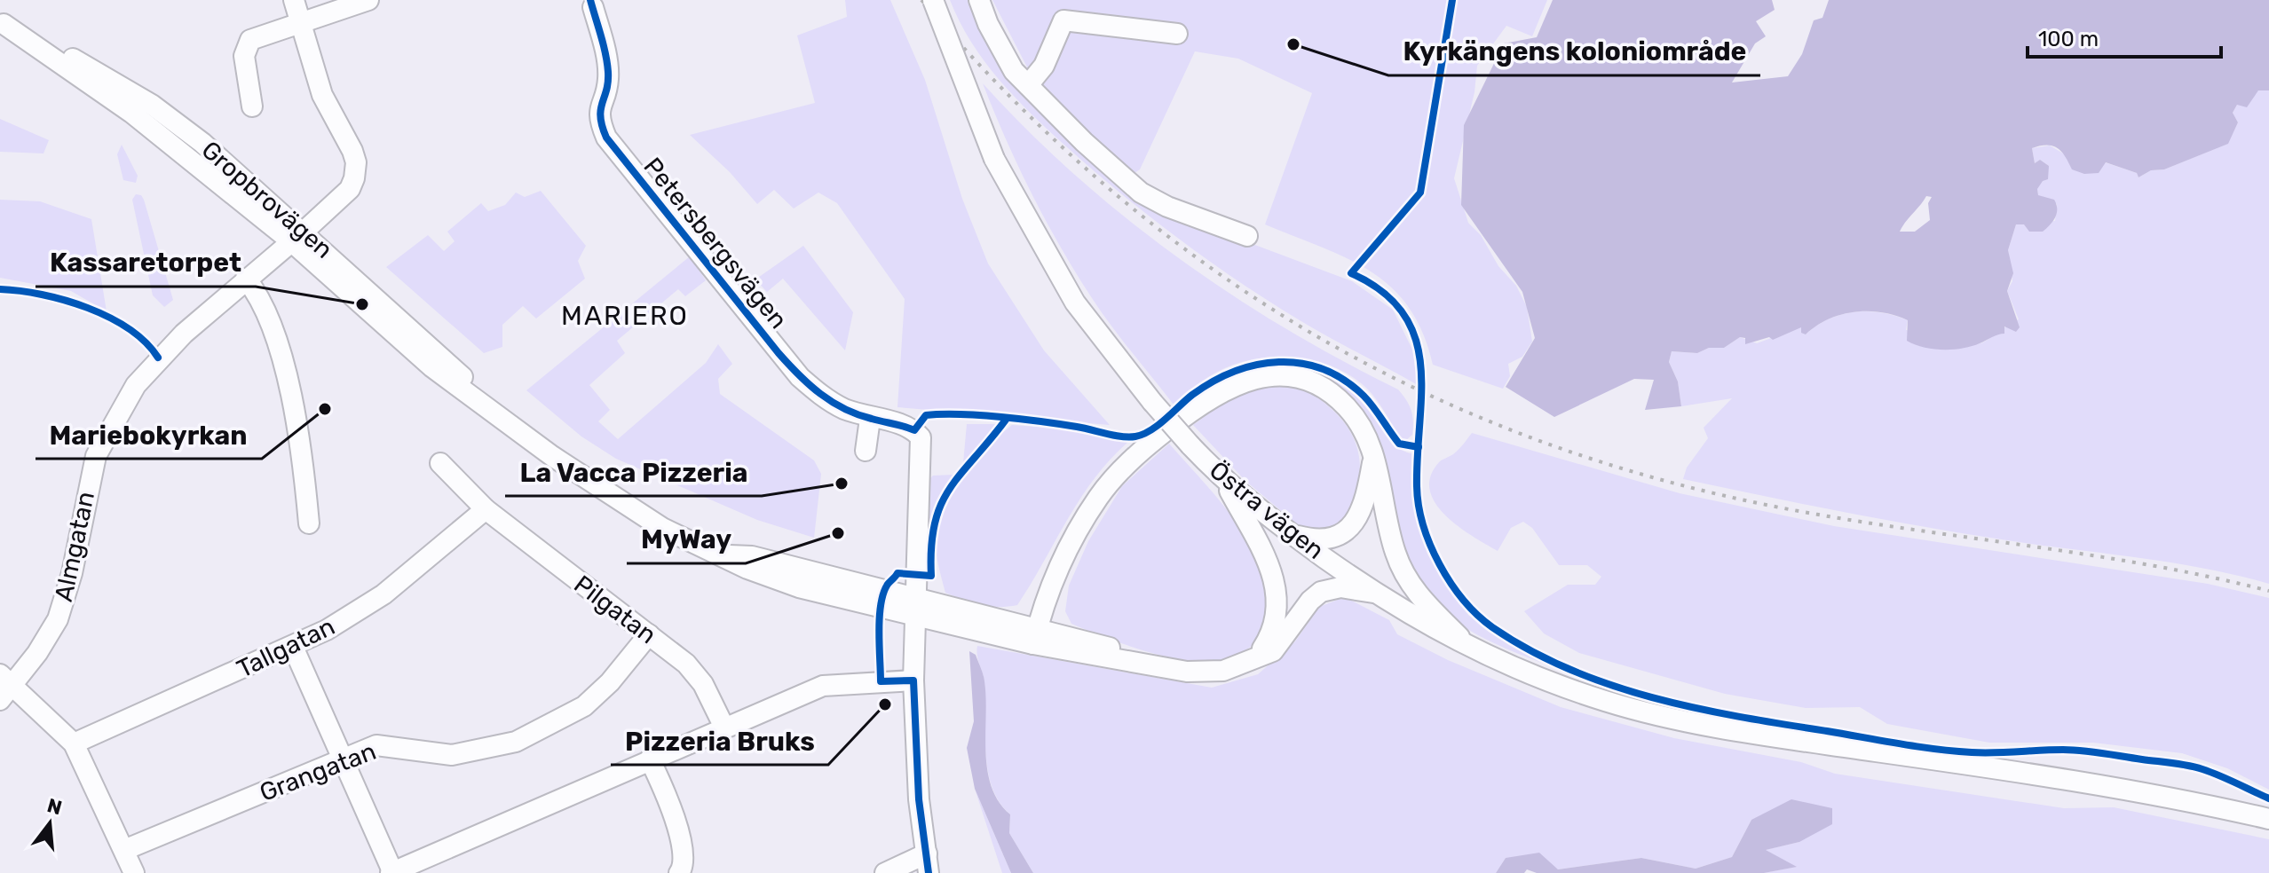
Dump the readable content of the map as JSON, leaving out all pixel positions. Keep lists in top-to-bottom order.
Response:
{
  "streets": {
    "street": [
      "Gropbrovägen",
      "Petersbergsvägen",
      "Östra vägen",
      "Almgatan",
      "Pilgatan",
      "Tallgatan",
      "Grangatan"
    ]
  },
  "crossings": [
    ["Gropbrovägen", "Petersbergsvägen"],
    ["Gropbrovägen", "Almgatan"],
    ["Pilgatan", "Tallgatan"],
    ["Pilgatan", "Grangatan"]
  ],
  "districts": ["MARIERO"],
  "places": [
    "Kyrkängens koloniområde",
    "Kassaretorpet",
    "Mariebokyrkan",
    "La Vacca Pizzeria",
    "MyWay",
    "Pizzeria Bruks"
  ],
  "scale_bar": "100 m",
  "north": "top"
}
